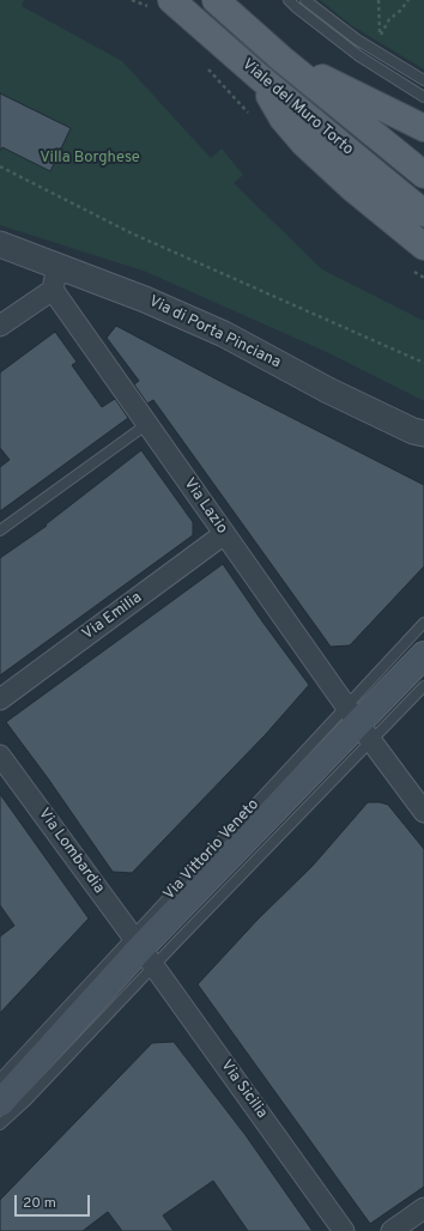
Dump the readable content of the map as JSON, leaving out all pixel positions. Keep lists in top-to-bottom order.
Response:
{
  "streets": {
    "main road": ["Viale del Muro Torto", "Via Vittorio Veneto"],
    "street": [
      "Via di Porta Pinciana",
      "Via Lazio",
      "Via Emilia",
      "Via Lombardia",
      "Via Sicilia"
    ]
  },
  "crossings": [
    ["Via Lazio", "Via Emilia"],
    ["Via Lazio", "Via Vittorio Veneto"],
    ["Via Vittorio Veneto", "Via Lombardia"],
    ["Via Vittorio Veneto", "Via Sicilia"],
    ["Via Lombardia", "Via Sicilia"]
  ],
  "parks": ["Villa Borghese"],
  "scale_bar": "20 m"
}
